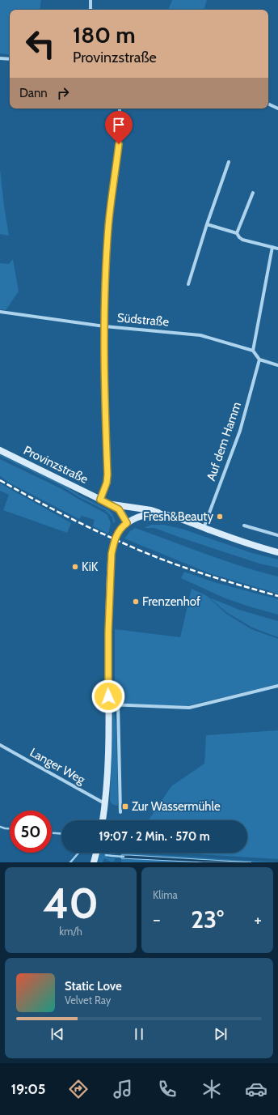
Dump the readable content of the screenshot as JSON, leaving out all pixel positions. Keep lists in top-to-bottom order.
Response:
{
  "streets": {
    "main road": ["Provinzstraße"],
    "street": ["Südstraße", "Auf dem Hamm", "Langer Weg"]
  },
  "places": {
    "other": ["Fresh&Beauty", "KiK", "Frenzenhof"],
    "transit": ["Zur Wassermühle"]
  },
  "page": {
    "turn": ["180 m", "Provinzstraße"],
    "then": "Dann",
    "limit": "50",
    "trip": "19:07 · 2 Min. · 570 m",
    "tile": [
      ["40", "km/h"],
      "Klima"
    ],
    "heat": ["−", "23°", "+"],
    "song": ["Static Love", "Velvet Ray"],
    "tabs": "19:05"
  }
}
